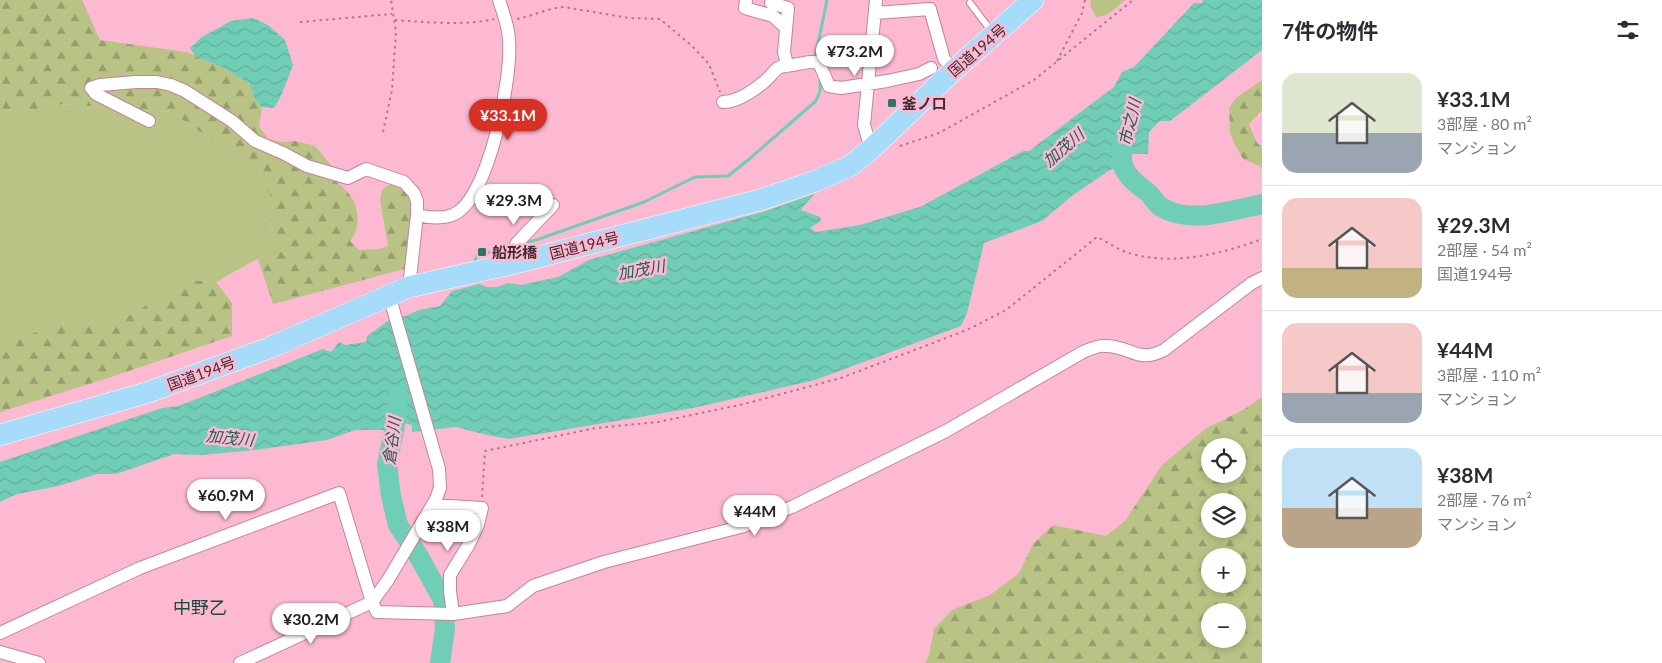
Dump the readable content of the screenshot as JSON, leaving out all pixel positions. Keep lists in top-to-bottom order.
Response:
{
  "streets": {
    "highway": ["国道194号"]
  },
  "districts": ["中野乙"],
  "water": ["市之川", "加茂川", "倉谷川"],
  "places": {
    "transit": ["釜ノ口", "船形橋"]
  },
  "page": {
    "heading": "7件の物件",
    "price": [
      "¥73.2M",
      "¥33.1M",
      "¥29.3M",
      "¥60.9M",
      "¥44M",
      "¥38M",
      "¥30.2M"
    ],
    "list": [
      {
        "name": "¥33.1M",
        "note": "3部屋 · 80 m² · マンション"
      },
      {
        "name": "¥29.3M",
        "note": "2部屋 · 54 m² · 国道194号"
      },
      {
        "name": "¥44M",
        "note": "3部屋 · 110 m² · マンション"
      },
      {
        "name": "¥38M",
        "note": "2部屋 · 76 m² · マンション"
      }
    ],
    "map_buttons": ["+", "−"]
  }
}
